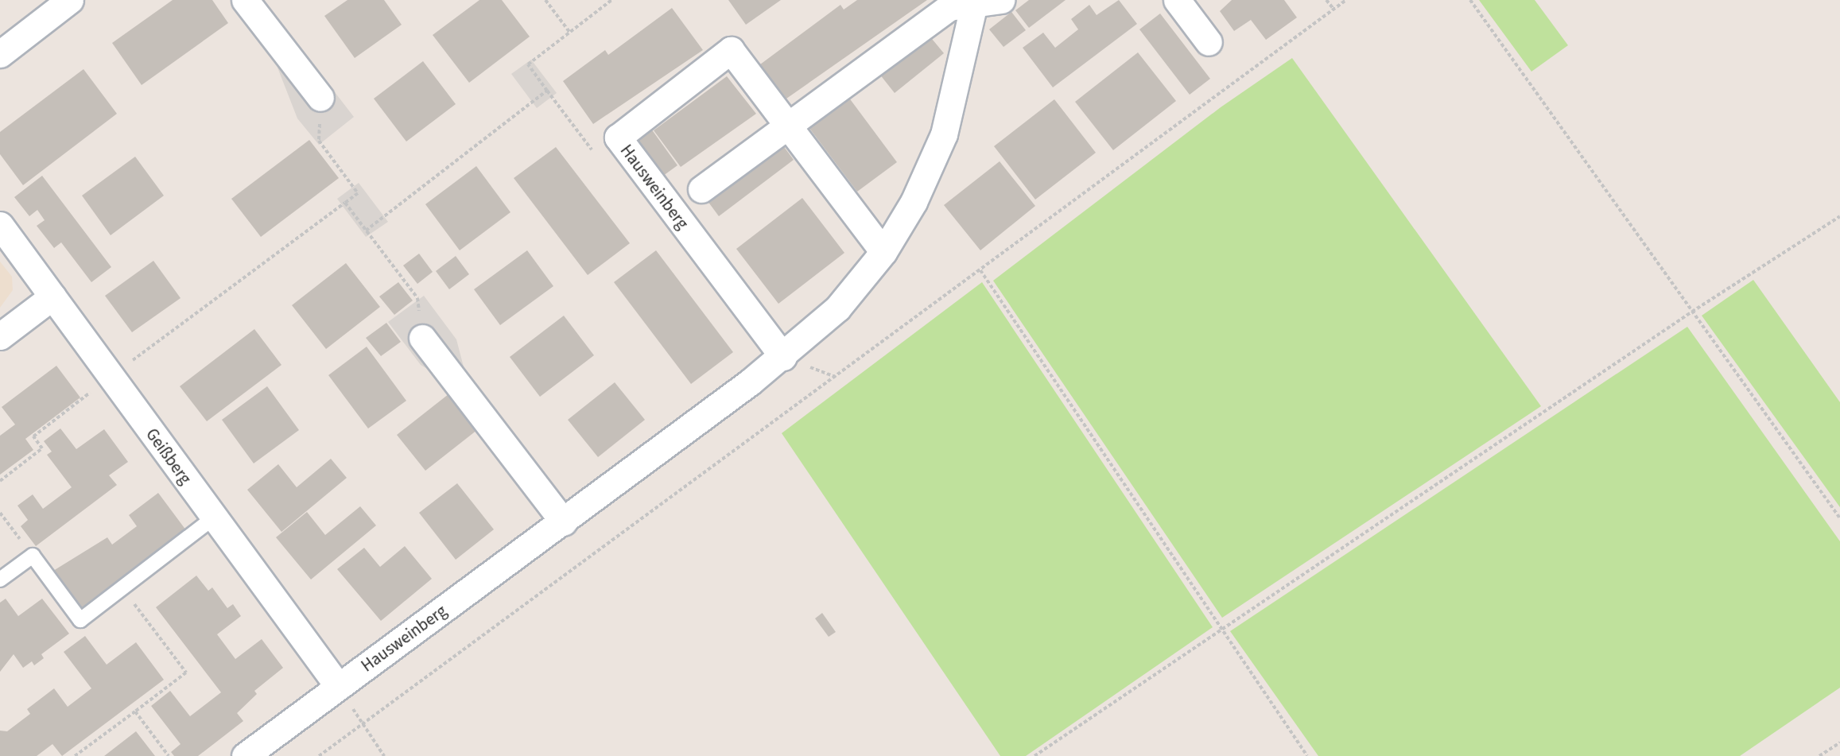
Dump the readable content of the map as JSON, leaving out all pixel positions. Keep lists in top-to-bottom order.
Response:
{
  "streets": {
    "street": ["Hausweinberg", "Geißberg"]
  },
  "crossings": [
    ["Hausweinberg", "Geißberg"]
  ]
}
